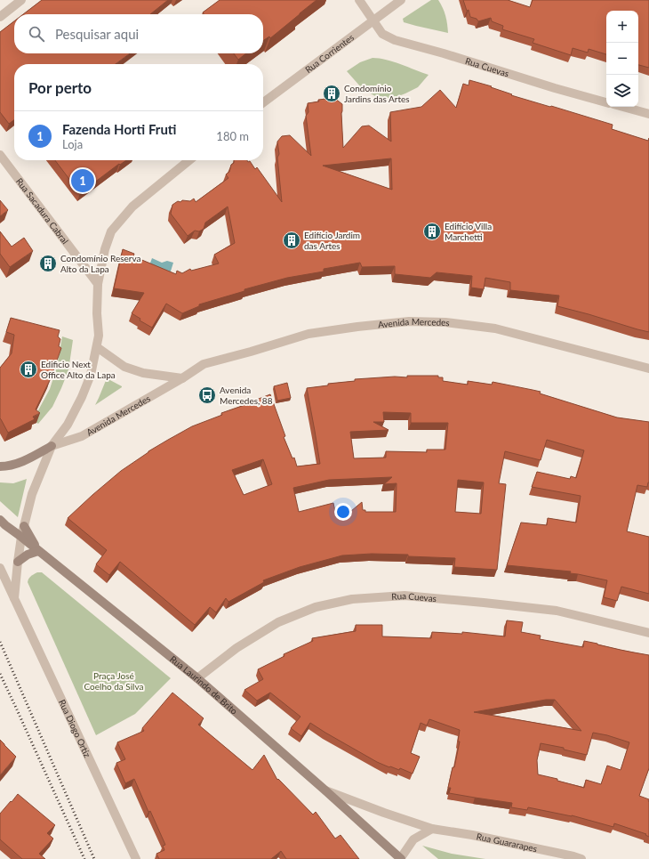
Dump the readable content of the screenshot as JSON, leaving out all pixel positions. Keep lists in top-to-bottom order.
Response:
{
  "streets": {
    "street": [
      "Rua Corrientes",
      "Rua Cuevas",
      "Rua Sacadura Cabral",
      "Avenida Mercedes",
      "Rua Laurindo de Brito",
      "Rua Diogo Ortiz",
      "Rua Guararapes"
    ]
  },
  "crossings": [
    ["Rua Corrientes", "Rua Cuevas"],
    ["Rua Cuevas", "Rua Laurindo de Brito"],
    ["Rua Laurindo de Brito", "Rua Guararapes"]
  ],
  "parks": ["Praça José Coelho da Silva"],
  "places": {
    "building": [
      "Condomínio Jardins das Artes",
      "Edifício Villa Marchetti",
      "Edifício Jardim das Artes",
      "Condomínio Reserva Alto da Lapa",
      "Edificio Next Office Alto da Lapa"
    ],
    "bus stop": ["Avenida Mercedes, 88"]
  },
  "page": {
    "map_buttons": ["+", "−"],
    "search": "Pesquisar aqui",
    "heading": "Por perto",
    "list": [
      {
        "mark": "1",
        "name": "Fazenda Horti Fruti",
        "note": "Loja",
        "value": "180 m"
      }
    ],
    "pins": "1"
  }
}
